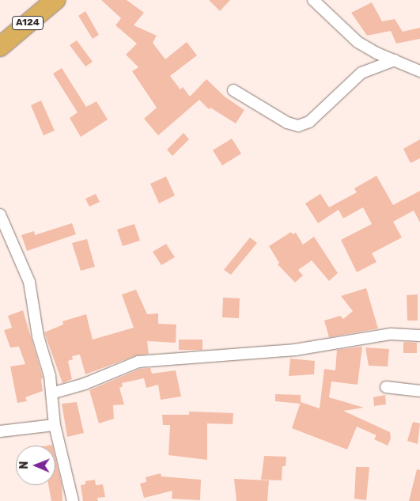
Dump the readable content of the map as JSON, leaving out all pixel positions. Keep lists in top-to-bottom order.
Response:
{
  "streets": {
    "highway": ["A124"]
  },
  "north": "left"
}
